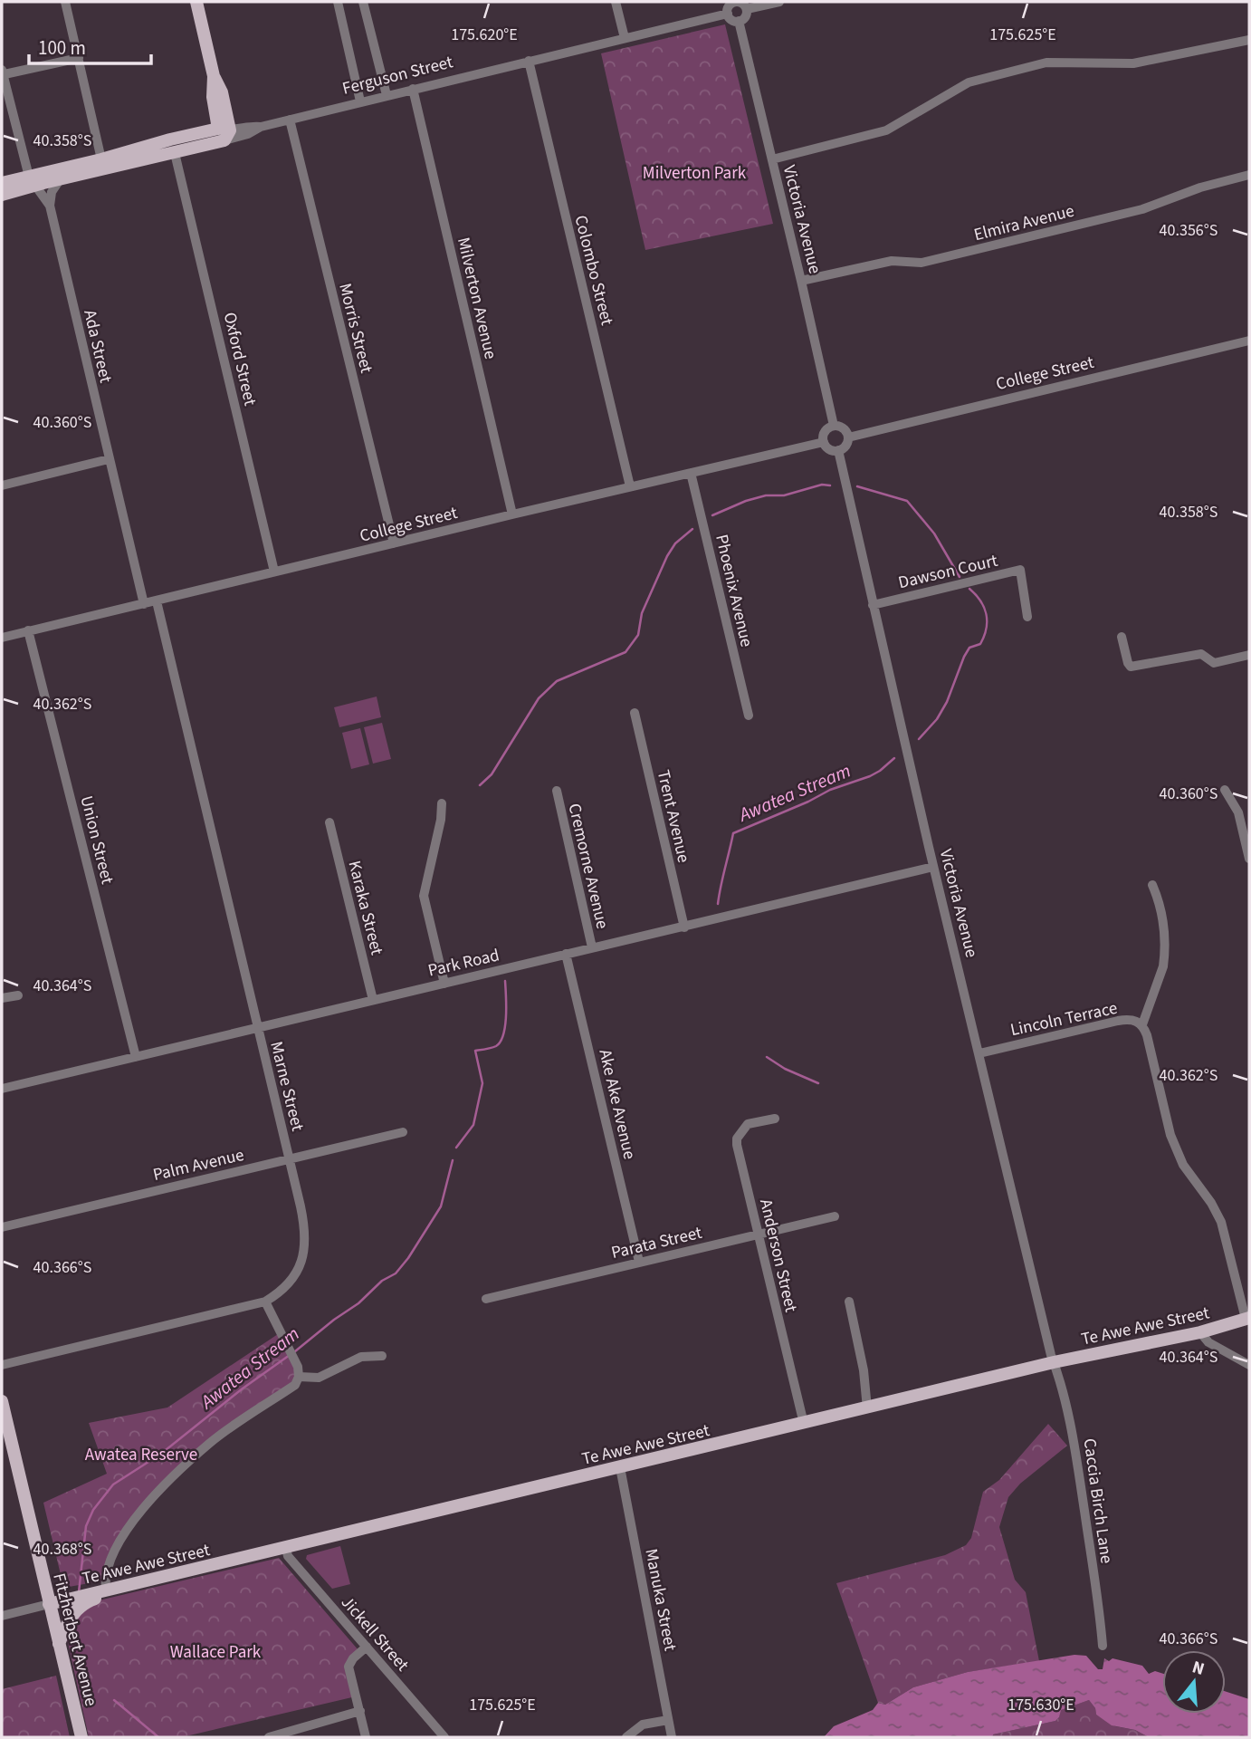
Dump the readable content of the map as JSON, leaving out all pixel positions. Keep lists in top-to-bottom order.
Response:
{
  "streets": {
    "main road": ["Ferguson Street", "Te Awe Awe Street", "Fitzherbert Avenue"],
    "street": [
      "Victoria Avenue",
      "Elmira Avenue",
      "Colombo Street",
      "Milverton Avenue",
      "Morris Street",
      "Ada Street",
      "Oxford Street",
      "College Street",
      "Dawson Court",
      "Phoenix Avenue",
      "Trent Avenue",
      "Union Street",
      "Cremorne Avenue",
      "Karaka Street",
      "Park Road",
      "Lincoln Terrace",
      "Marne Street",
      "Ake Ake Avenue",
      "Palm Avenue",
      "Parata Street",
      "Anderson Street",
      "Caccia Birch Lane",
      "Manuka Street",
      "Jickell Street"
    ]
  },
  "crossings": [
    ["Ferguson Street", "Victoria Avenue"],
    ["Ferguson Street", "Colombo Street"],
    ["Ferguson Street", "Milverton Avenue"],
    ["Ferguson Street", "Morris Street"],
    ["Ferguson Street", "Ada Street"],
    ["Ferguson Street", "Oxford Street"],
    ["Victoria Avenue", "Elmira Avenue"],
    ["Victoria Avenue", "College Street"],
    ["Victoria Avenue", "Dawson Court"],
    ["Victoria Avenue", "Park Road"],
    ["Victoria Avenue", "Lincoln Terrace"],
    ["Victoria Avenue", "Te Awe Awe Street"],
    ["Victoria Avenue", "Caccia Birch Lane"],
    ["Colombo Street", "College Street"],
    ["Milverton Avenue", "College Street"],
    ["Morris Street", "College Street"],
    ["Ada Street", "College Street"],
    ["Oxford Street", "College Street"],
    ["College Street", "Phoenix Avenue"],
    ["College Street", "Union Street"],
    ["College Street", "Marne Street"],
    ["Trent Avenue", "Park Road"],
    ["Union Street", "Park Road"],
    ["Cremorne Avenue", "Park Road"],
    ["Karaka Street", "Park Road"],
    ["Park Road", "Marne Street"],
    ["Park Road", "Ake Ake Avenue"],
    ["Lincoln Terrace", "Te Awe Awe Street"],
    ["Marne Street", "Palm Avenue"],
    ["Ake Ake Avenue", "Parata Street"],
    ["Parata Street", "Anderson Street"],
    ["Anderson Street", "Te Awe Awe Street"],
    ["Te Awe Awe Street", "Caccia Birch Lane"],
    ["Te Awe Awe Street", "Manuka Street"],
    ["Te Awe Awe Street", "Jickell Street"],
    ["Te Awe Awe Street", "Fitzherbert Avenue"]
  ],
  "water": ["Awatea Stream"],
  "parks": ["Milverton Park", "Awatea Reserve", "Wallace Park"],
  "scale_bar": "100 m",
  "north": "top",
  "coordinates": [
    "175.620°E",
    "175.625°E",
    "40.358°S",
    "40.356°S",
    "40.360°S",
    "40.362°S",
    "40.364°S",
    "40.366°S",
    "40.368°S",
    "175.630°E"
  ]
}
